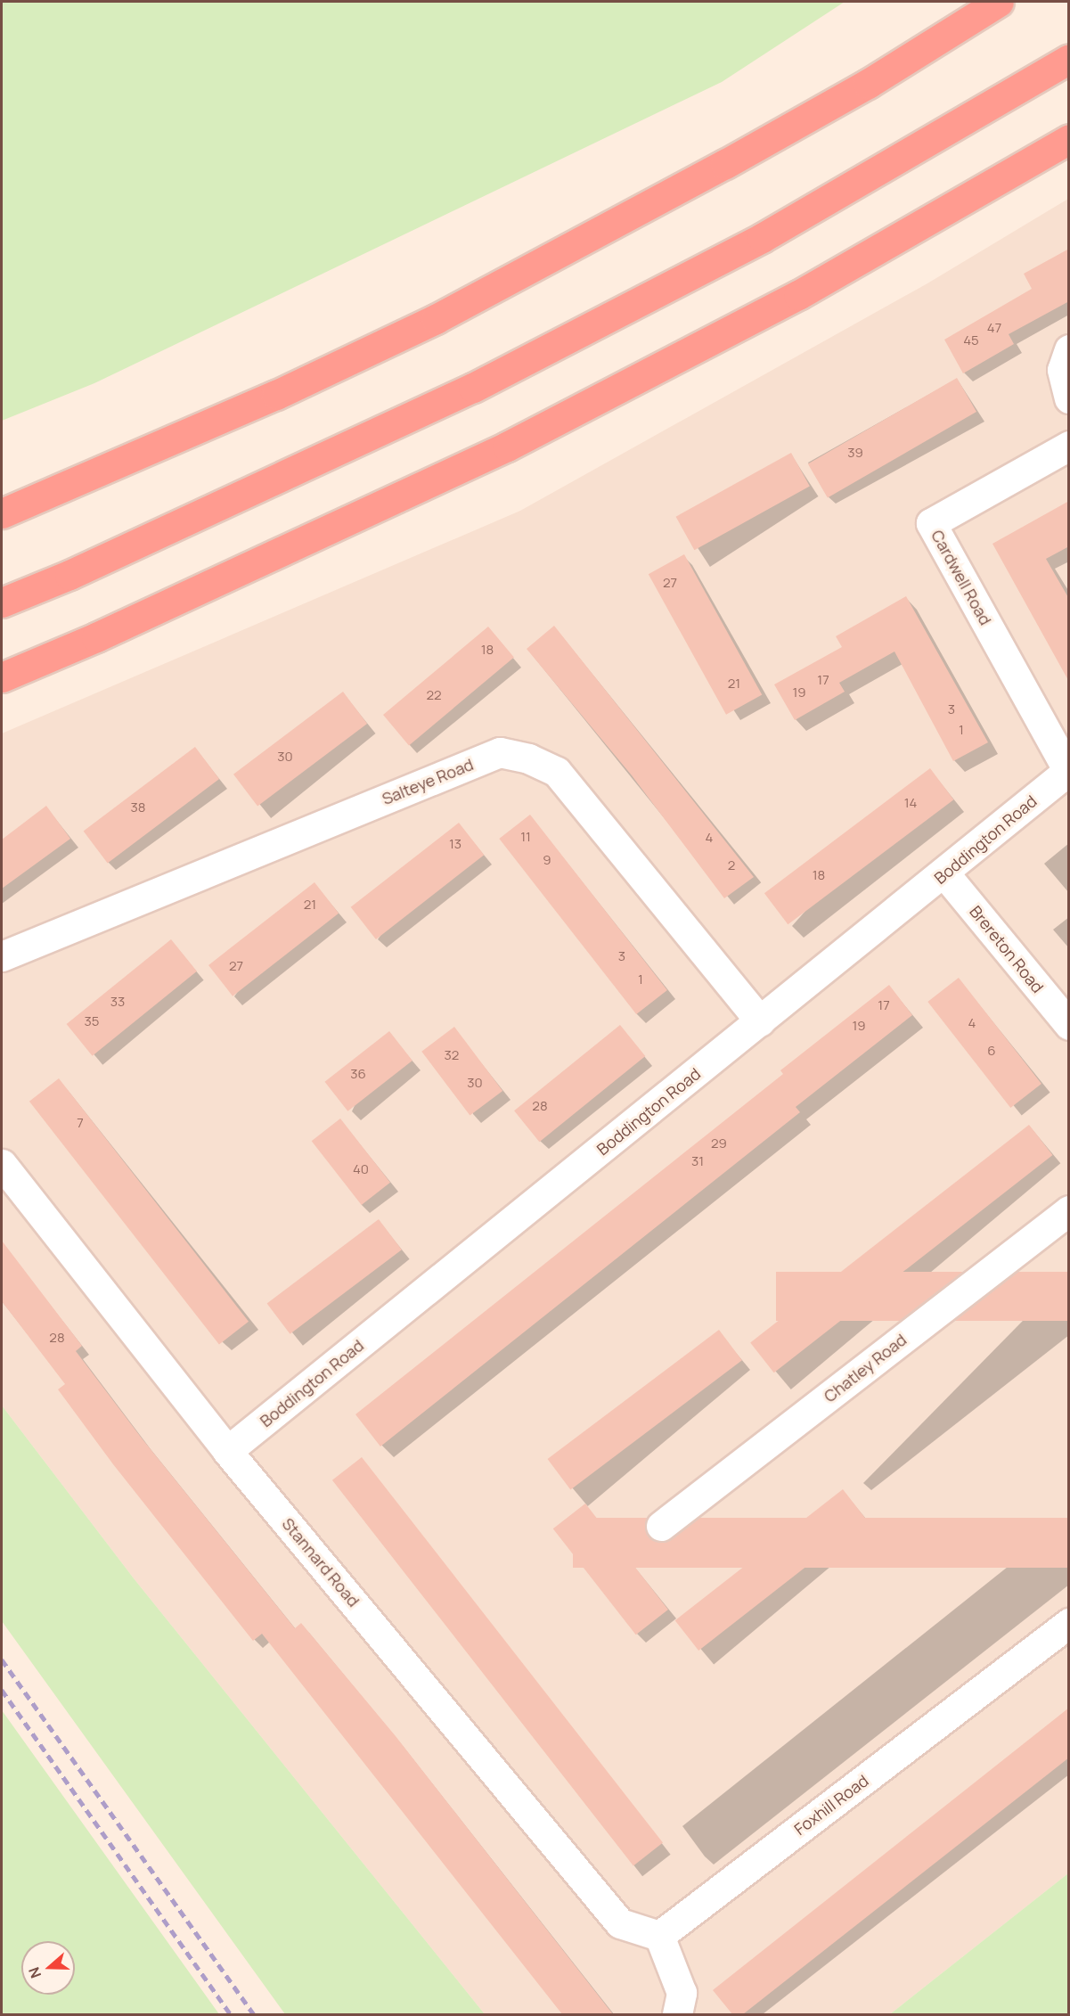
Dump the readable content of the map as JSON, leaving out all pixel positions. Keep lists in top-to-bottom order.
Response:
{
  "streets": {
    "street": [
      "Cardwell Road",
      "Salteye Road",
      "Boddington Road",
      "Brereton Road",
      "Chatley Road",
      "Stannard Road",
      "Foxhill Road"
    ]
  },
  "crossings": [
    ["Cardwell Road", "Boddington Road"],
    ["Salteye Road", "Boddington Road"],
    ["Boddington Road", "Brereton Road"],
    ["Boddington Road", "Stannard Road"],
    ["Stannard Road", "Foxhill Road"]
  ],
  "house_numbers": [
    "47",
    "45",
    "39",
    "27",
    "18",
    "17",
    "21",
    "19",
    "22",
    "3",
    "1",
    "30",
    "14",
    "38",
    "11",
    "4",
    "13",
    "9",
    "2",
    "18",
    "21",
    "3",
    "27",
    "1",
    "33",
    "17",
    "35",
    "4",
    "19",
    "6",
    "32",
    "36",
    "30",
    "28",
    "7",
    "29",
    "31",
    "40",
    "28"
  ],
  "north": "left"
}
